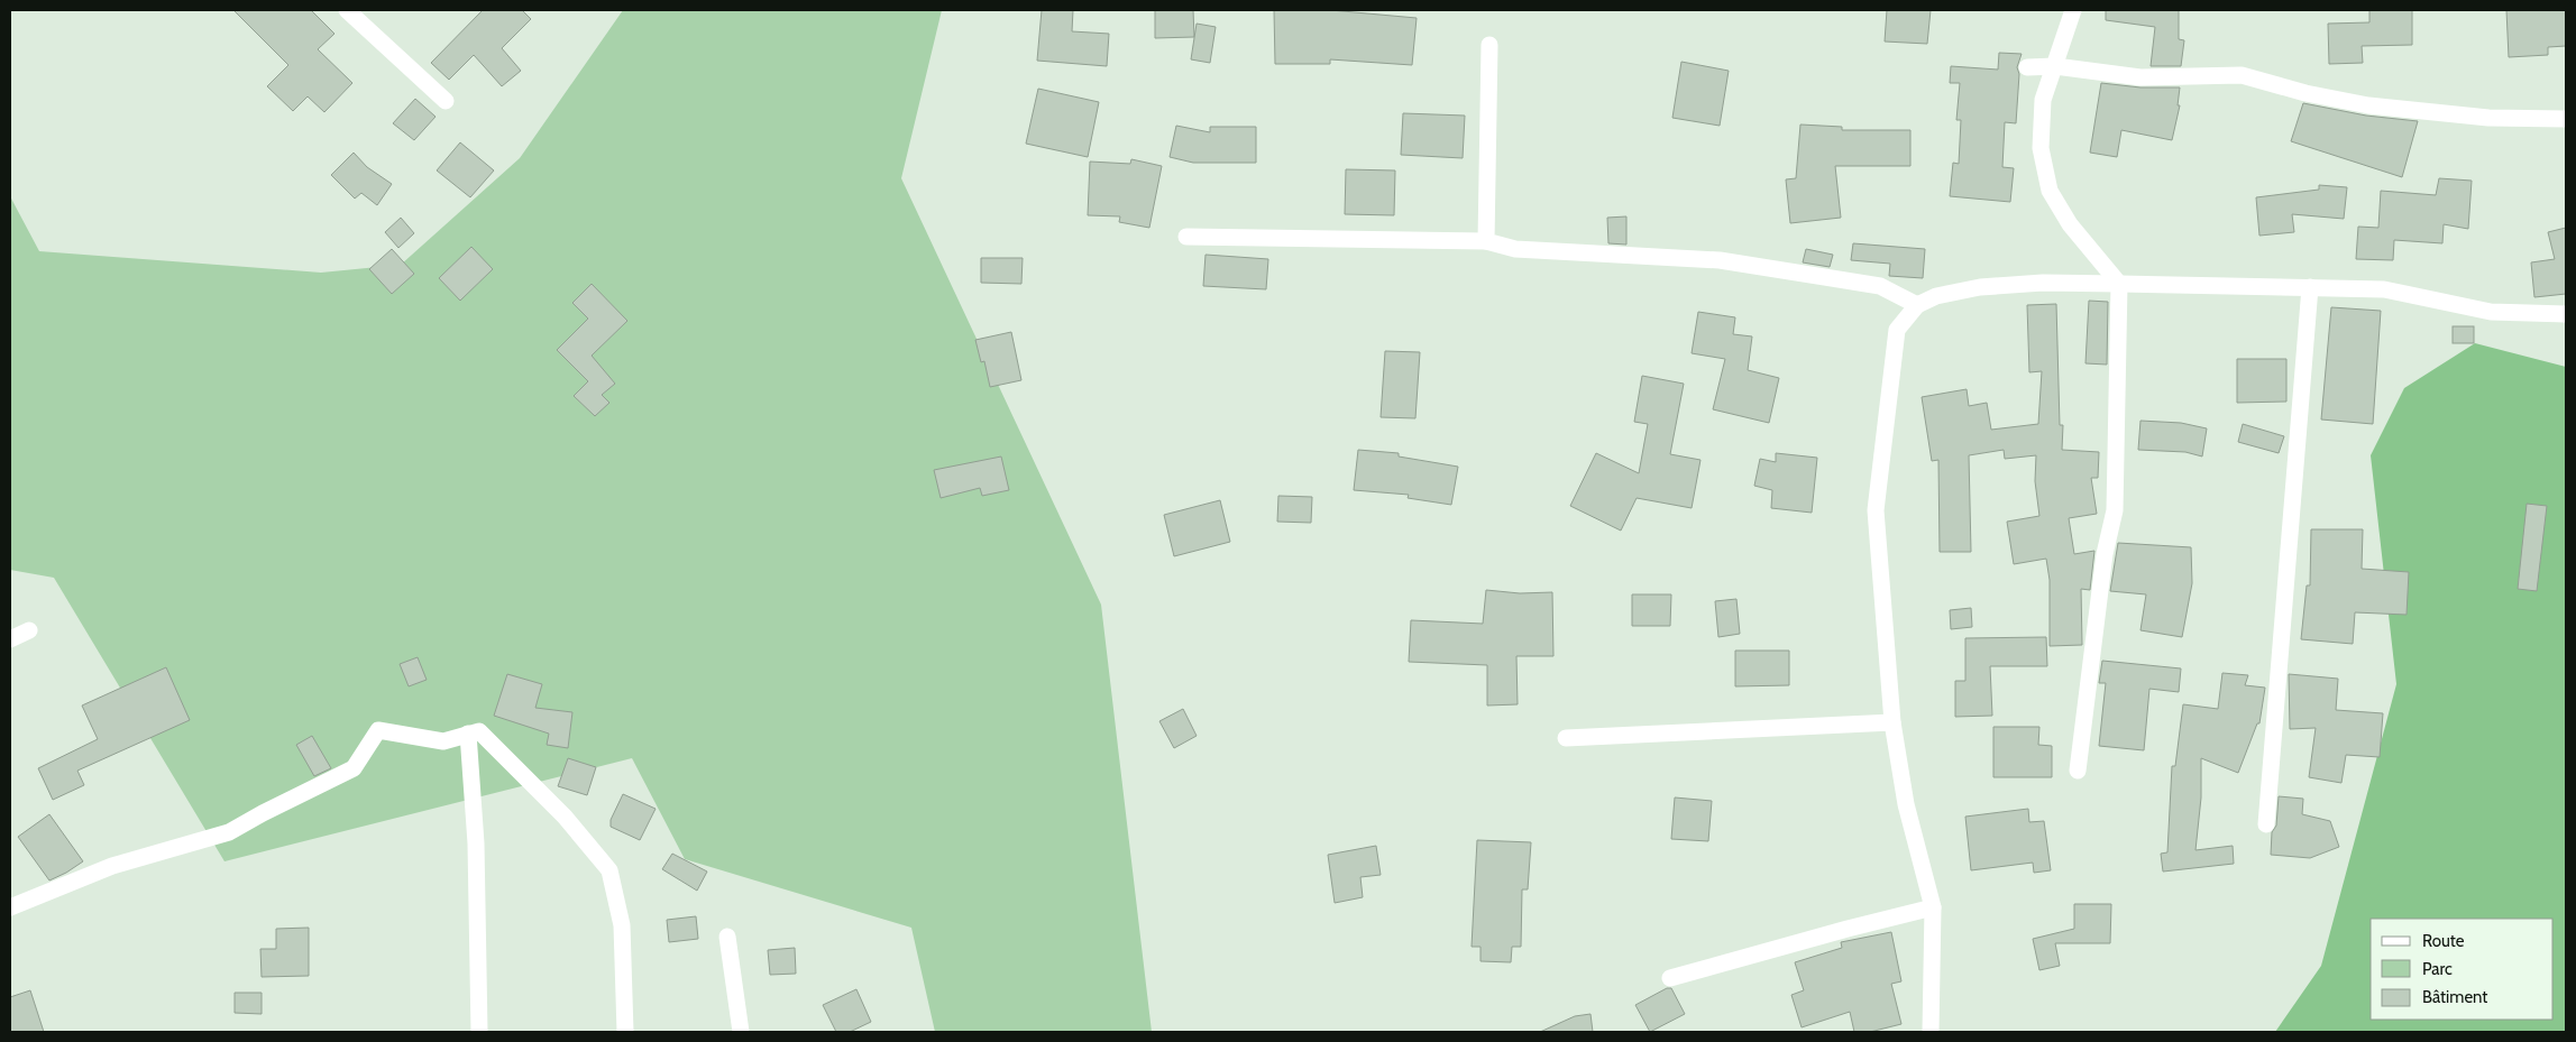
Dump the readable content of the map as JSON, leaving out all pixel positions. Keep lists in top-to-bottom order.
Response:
{
  "legend": ["Route", "Parc", "Bâtiment"]
}
